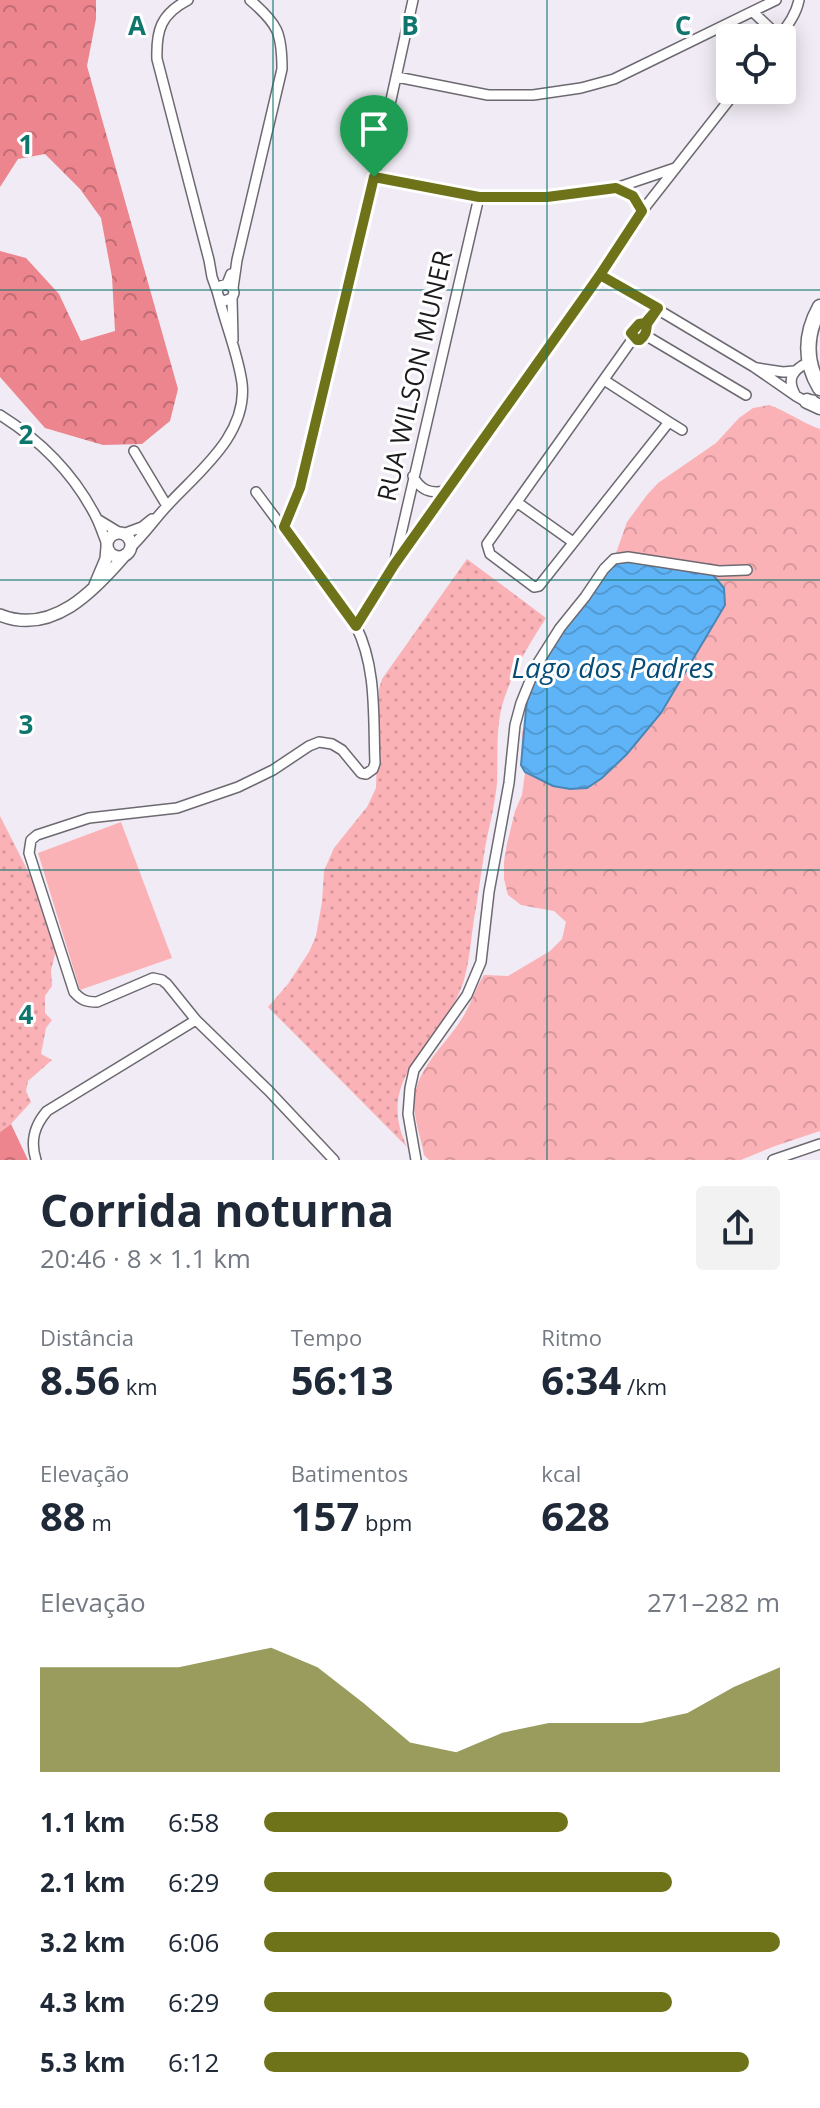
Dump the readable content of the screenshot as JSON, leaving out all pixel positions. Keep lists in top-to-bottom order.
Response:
{
  "streets": {
    "street": ["RUA WILSON MUNER"]
  },
  "water": ["Lago dos Padres"],
  "page": {
    "heading": ["Corrida noturna", "20:46 · 8 × 1.1 km"],
    "stats": [
      ["Distância", "8.56 km"],
      ["Tempo", "56:13"],
      ["Ritmo", "6:34 /km"],
      ["Elevação", "88 m"],
      ["Batimentos", "157 bpm"],
      ["kcal", "628"]
    ],
    "chart": ["Elevação", "271–282 m"],
    "list": [
      {
        "name": "1.1 km",
        "note": "6:58"
      },
      {
        "name": "2.1 km",
        "note": "6:29"
      },
      {
        "name": "3.2 km",
        "note": "6:06"
      },
      {
        "name": "4.3 km",
        "note": "6:29"
      },
      {
        "name": "5.3 km",
        "note": "6:12"
      }
    ]
  },
  "grid": {
    "columns": ["A", "B", "C"],
    "rows": [
      "1",
      "2",
      "3",
      "4"
    ]
  }
}
